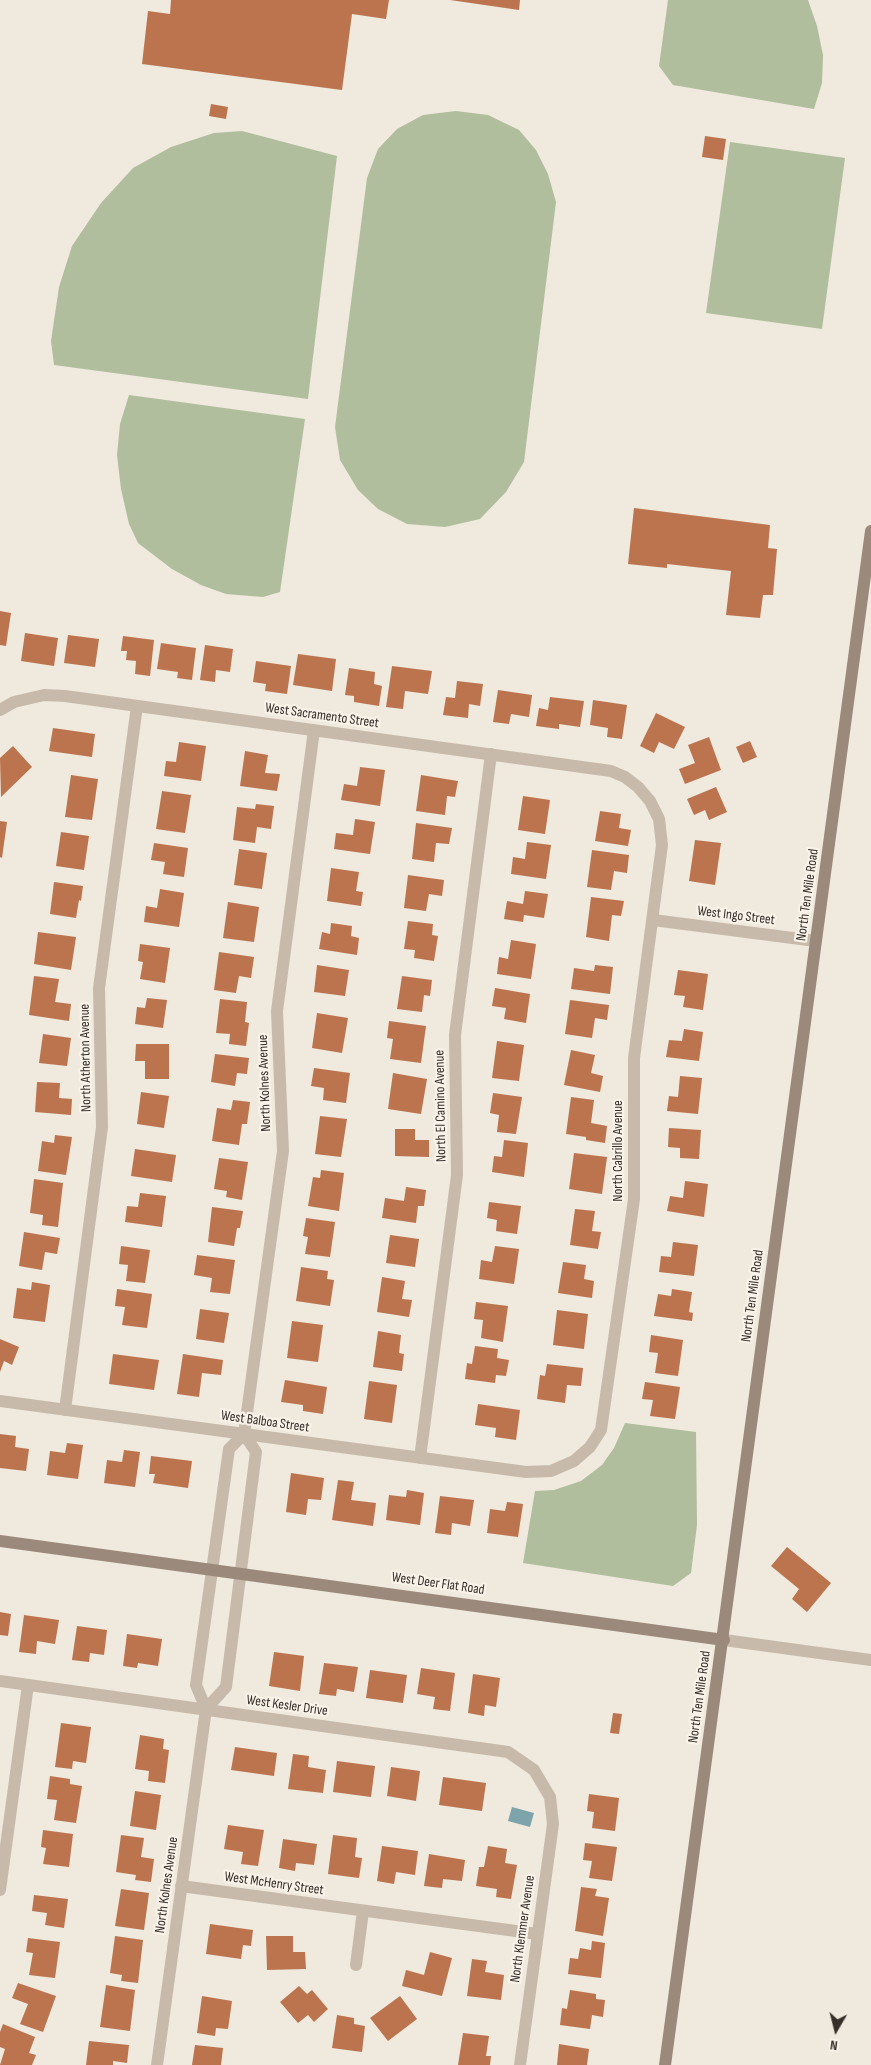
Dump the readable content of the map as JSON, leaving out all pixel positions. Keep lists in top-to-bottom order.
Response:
{
  "streets": {
    "main road": ["North Ten Mile Road", "West Deer Flat Road"],
    "street": [
      "West Sacramento Street",
      "West Ingo Street",
      "North Atherton Avenue",
      "North Kolnes Avenue",
      "North El Camino Avenue",
      "North Cabrillo Avenue",
      "West Balboa Street",
      "West Kesler Drive",
      "West McHenry Street",
      "North Klemmer Avenue"
    ]
  },
  "crossings": [
    ["West Sacramento Street", "North Atherton Avenue"],
    ["West Sacramento Street", "North Kolnes Avenue"],
    ["West Sacramento Street", "North El Camino Avenue"],
    ["West Sacramento Street", "North Cabrillo Avenue"],
    ["North Ten Mile Road", "West Ingo Street"],
    ["North Ten Mile Road", "West Deer Flat Road"],
    ["West Ingo Street", "North Cabrillo Avenue"],
    ["North Atherton Avenue", "West Balboa Street"],
    ["North Kolnes Avenue", "West Balboa Street"],
    ["North Kolnes Avenue", "West Kesler Drive"],
    ["North Kolnes Avenue", "West McHenry Street"],
    ["North El Camino Avenue", "West Balboa Street"],
    ["North Cabrillo Avenue", "West Balboa Street"],
    ["West Kesler Drive", "North Klemmer Avenue"],
    ["West McHenry Street", "North Klemmer Avenue"]
  ],
  "north": "bottom"
}
